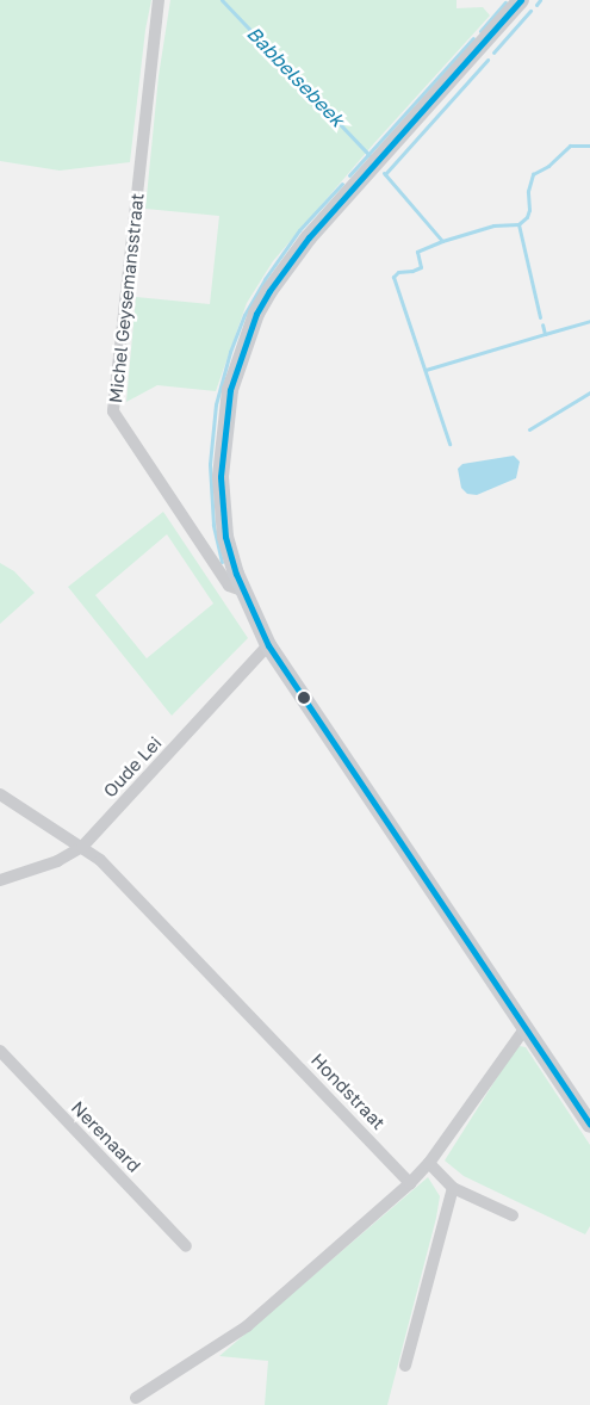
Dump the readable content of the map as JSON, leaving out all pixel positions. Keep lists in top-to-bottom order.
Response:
{
  "streets": {
    "street": [
      "Michel Geysemansstraat",
      "Oude Lei",
      "Hondstraat",
      "Nerenaard"
    ]
  },
  "crossings": [
    ["Michel Geysemansstraat", "Oude Lei"],
    ["Oude Lei", "Hondstraat"]
  ],
  "water": ["Babbelsebeek"]
}
